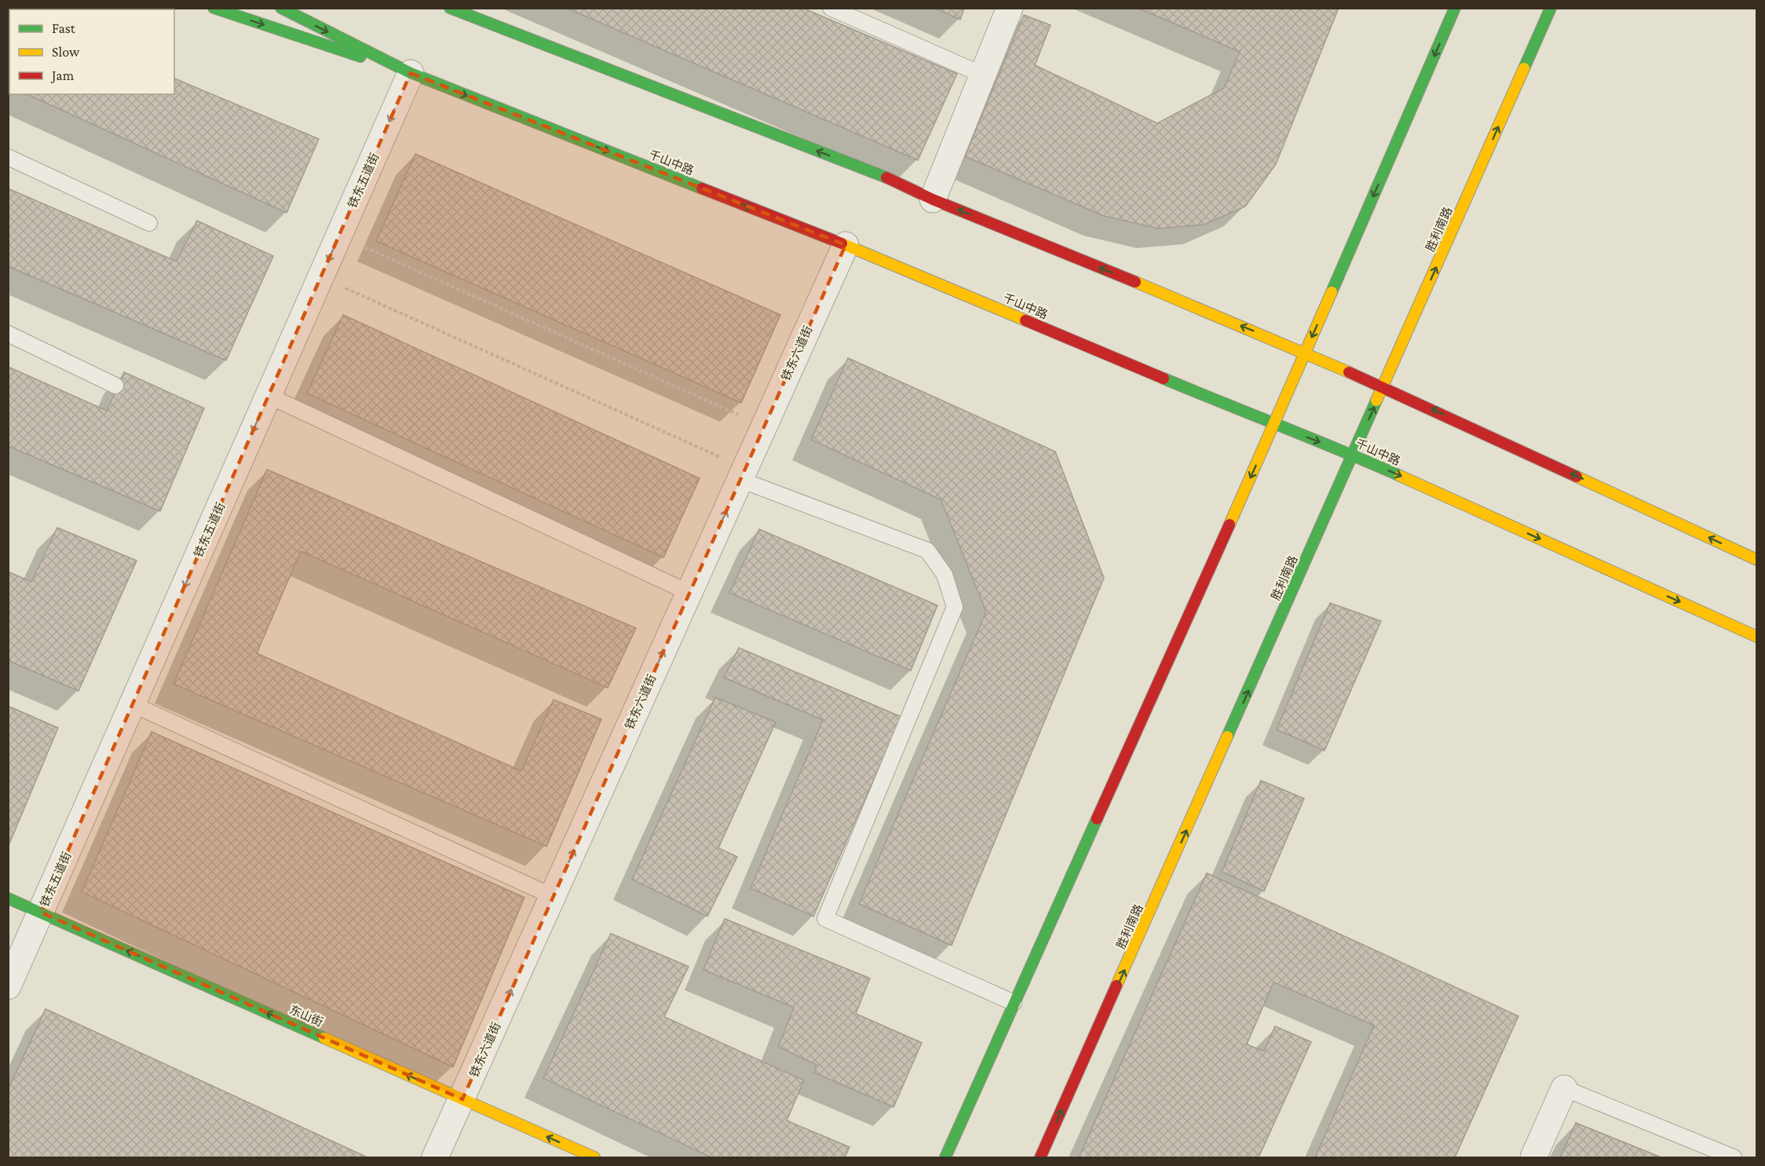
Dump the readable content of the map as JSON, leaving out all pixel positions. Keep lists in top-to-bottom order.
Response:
{
  "streets": {
    "main road": ["千山中路", "胜利南路", "东山街"],
    "street": ["铁东五道街", "铁东六道街"]
  },
  "crossings": [
    ["千山中路", "铁东五道街"],
    ["千山中路", "胜利南路"],
    ["千山中路", "铁东六道街"],
    ["铁东五道街", "东山街"],
    ["铁东六道街", "东山街"]
  ],
  "one_way": ["铁东五道街", "铁东六道街", "东山街"],
  "legend": ["Fast", "Slow", "Jam"]
}
